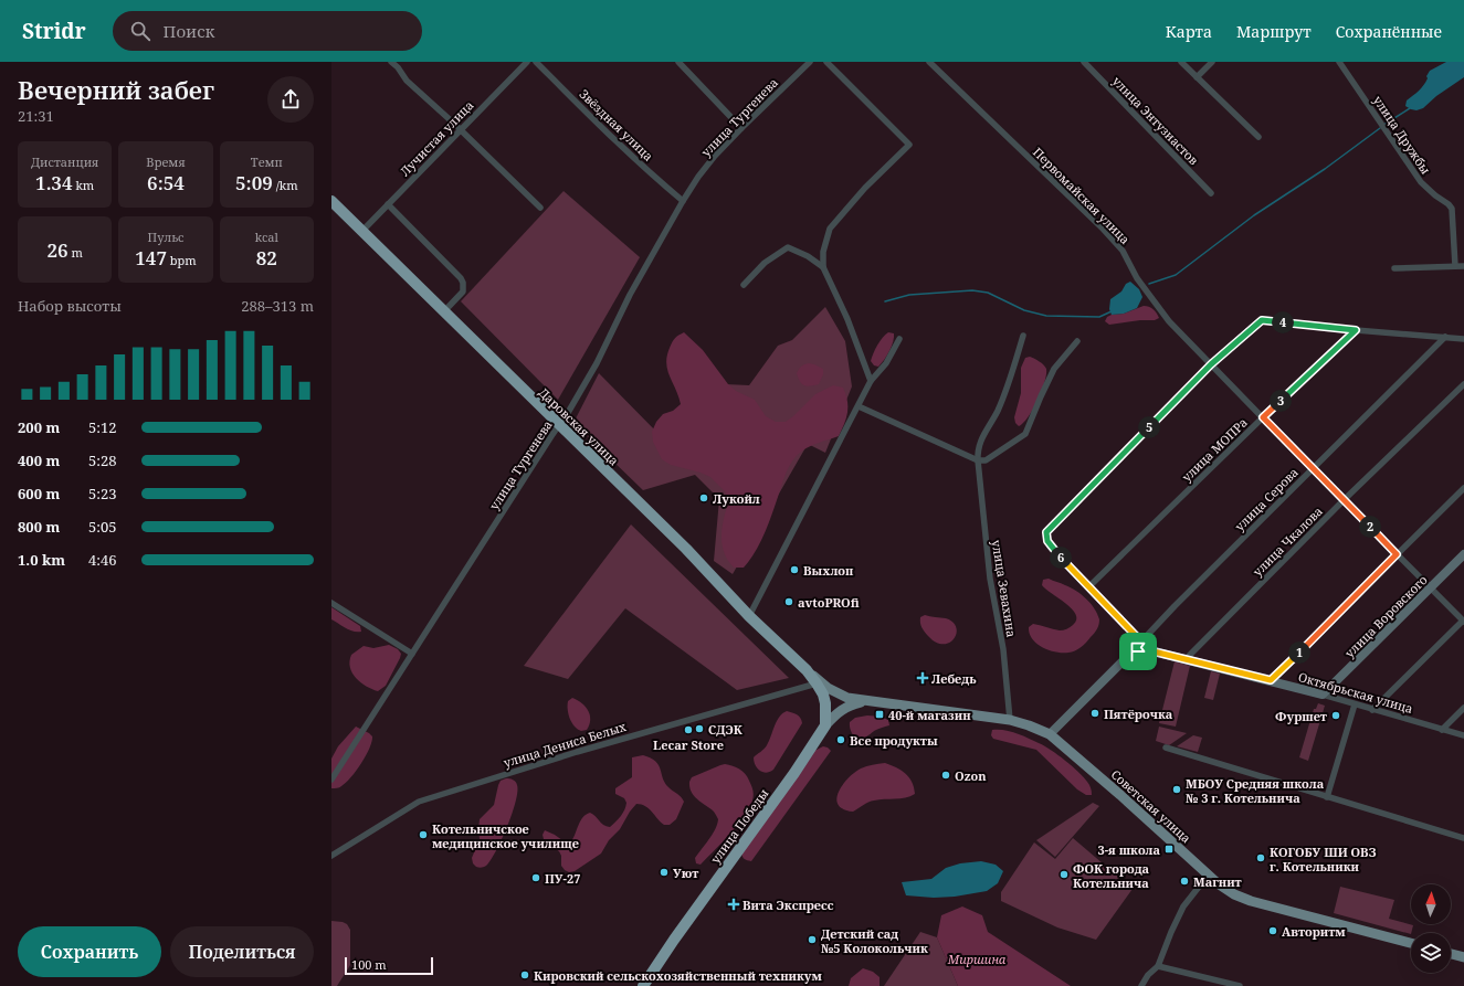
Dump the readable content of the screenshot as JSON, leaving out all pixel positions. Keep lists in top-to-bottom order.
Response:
{
  "streets": {
    "highway": ["Даровская улица", "улица Победы"],
    "main road": ["Советская улица"],
    "street": [
      "улица Тургенева",
      "улица Энтузиастов",
      "Звёздная улица",
      "улица Дружбы",
      "Лучистая улица",
      "Первомайская улица",
      "улица МОПРа",
      "улица Серова",
      "улица Чкалова",
      "улица Зевахина",
      "улица Воровского",
      "Октябрьская улица",
      "улица Дениса Белых"
    ]
  },
  "crossings": [
    ["улица Тургенева", "Звёздная улица"],
    ["улица Тургенева", "Даровская улица"],
    ["Лучистая улица", "Даровская улица"],
    ["Первомайская улица", "улица МОПРа"],
    ["Первомайская улица", "улица Серова"],
    ["Первомайская улица", "улица Чкалова"],
    ["Первомайская улица", "улица Воровского"],
    ["Даровская улица", "улица Дениса Белых"],
    ["Даровская улица", "Советская улица"],
    ["Даровская улица", "улица Победы"],
    ["улица Чкалова", "Октябрьская улица"],
    ["улица Зевахина", "Советская улица"],
    ["улица Воровского", "Октябрьская улица"],
    ["Советская улица", "улица Победы"]
  ],
  "parks": ["Миршина"],
  "places": {
    "other": [
      "Лукойл",
      "Выхлоп",
      "avtoPROfi",
      "Пятёрочка",
      "Фуршет",
      "СДЭК",
      "Lecar Store",
      "Все продукты",
      "Ozon",
      "МБОУ Средняя школа № 3 г. Котельнича",
      "Котельничское медицинское училище",
      "КОГОБУ ШИ ОВЗ г. Котельники",
      "Уют",
      "ФОК города Котельнича",
      "ПУ-27",
      "Магнит",
      "Авторитм",
      "Детский сад №5 Колокольчик",
      "Кировский сельскохозяйственный техникум"
    ],
    "health": ["Лебедь", "Вита Экспресс"],
    "transit": ["40-й магазин", "3-я школа"]
  },
  "scale_bar": "100 m",
  "north": "top",
  "page": {
    "header": "Stridr",
    "search": "Поиск",
    "nav": ["Карта", "Маршрут", "Сохранённые"],
    "heading": ["Вечерний забег", "21:31"],
    "stats": [
      ["Дистанция", "1.34 km"],
      ["Время", "6:54"],
      ["Темп", "5:09 /km"],
      ["26 m"],
      ["Пульс", "147 bpm"],
      ["kcal", "82"]
    ],
    "chart": ["Набор высоты", "288–313 m"],
    "pins": [
      "4",
      "3",
      "5",
      "2",
      "6",
      "1"
    ],
    "list": [
      {
        "name": "200 m",
        "note": "5:12"
      },
      {
        "name": "400 m",
        "note": "5:28"
      },
      {
        "name": "600 m",
        "note": "5:23"
      },
      {
        "name": "800 m",
        "note": "5:05"
      },
      {
        "name": "1.0 km",
        "note": "4:46"
      }
    ],
    "buttons": ["Сохранить", "Поделиться"],
    "scale": "100 m"
  }
}
